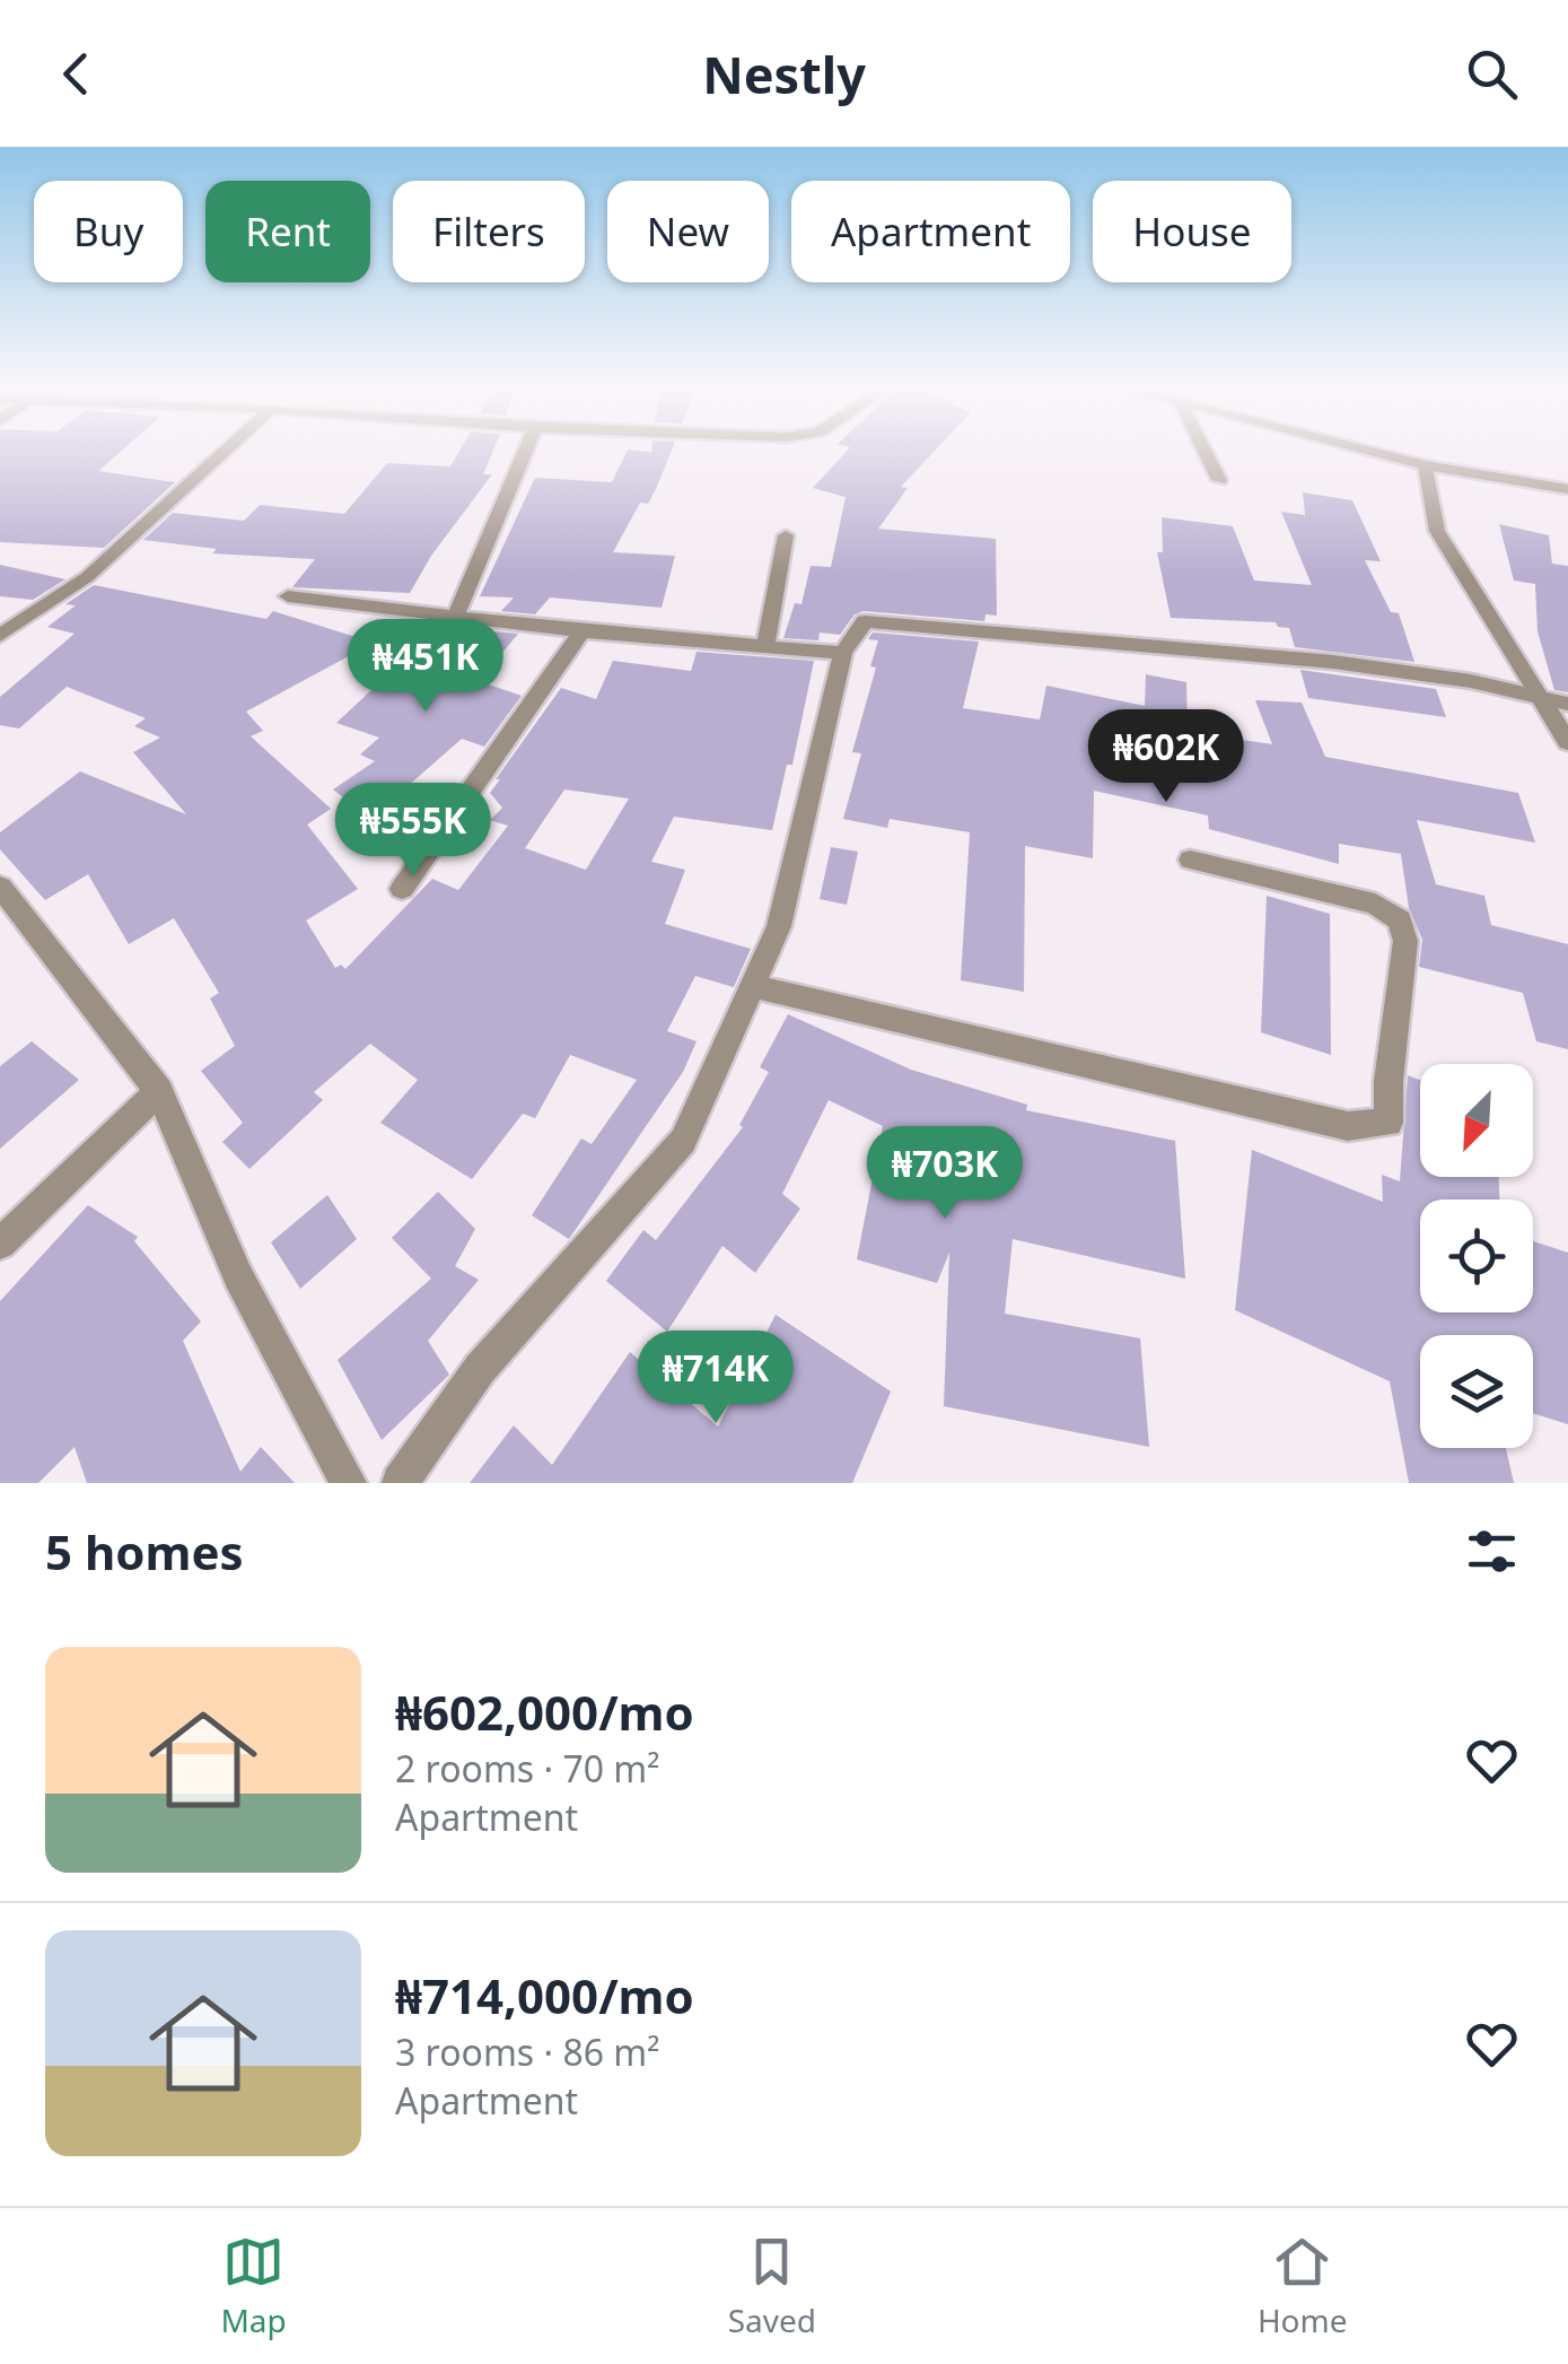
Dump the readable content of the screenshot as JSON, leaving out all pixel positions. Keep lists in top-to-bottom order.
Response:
{
  "north": "bottom left",
  "page": {
    "header": "Nestly",
    "chip": [
      "Buy",
      "Rent",
      "Filters",
      "New",
      "Apartment",
      "House"
    ],
    "price": [
      "₦451K",
      "₦602K",
      "₦555K",
      "₦703K",
      "₦714K"
    ],
    "heading": "5 homes",
    "list": [
      {
        "name": "₦602,000/mo",
        "note": "2 rooms · 70 m² · Apartment"
      },
      {
        "name": "₦714,000/mo",
        "note": "3 rooms · 86 m² · Apartment"
      }
    ],
    "tabs": ["Map", "Saved", "Home"]
  }
}
